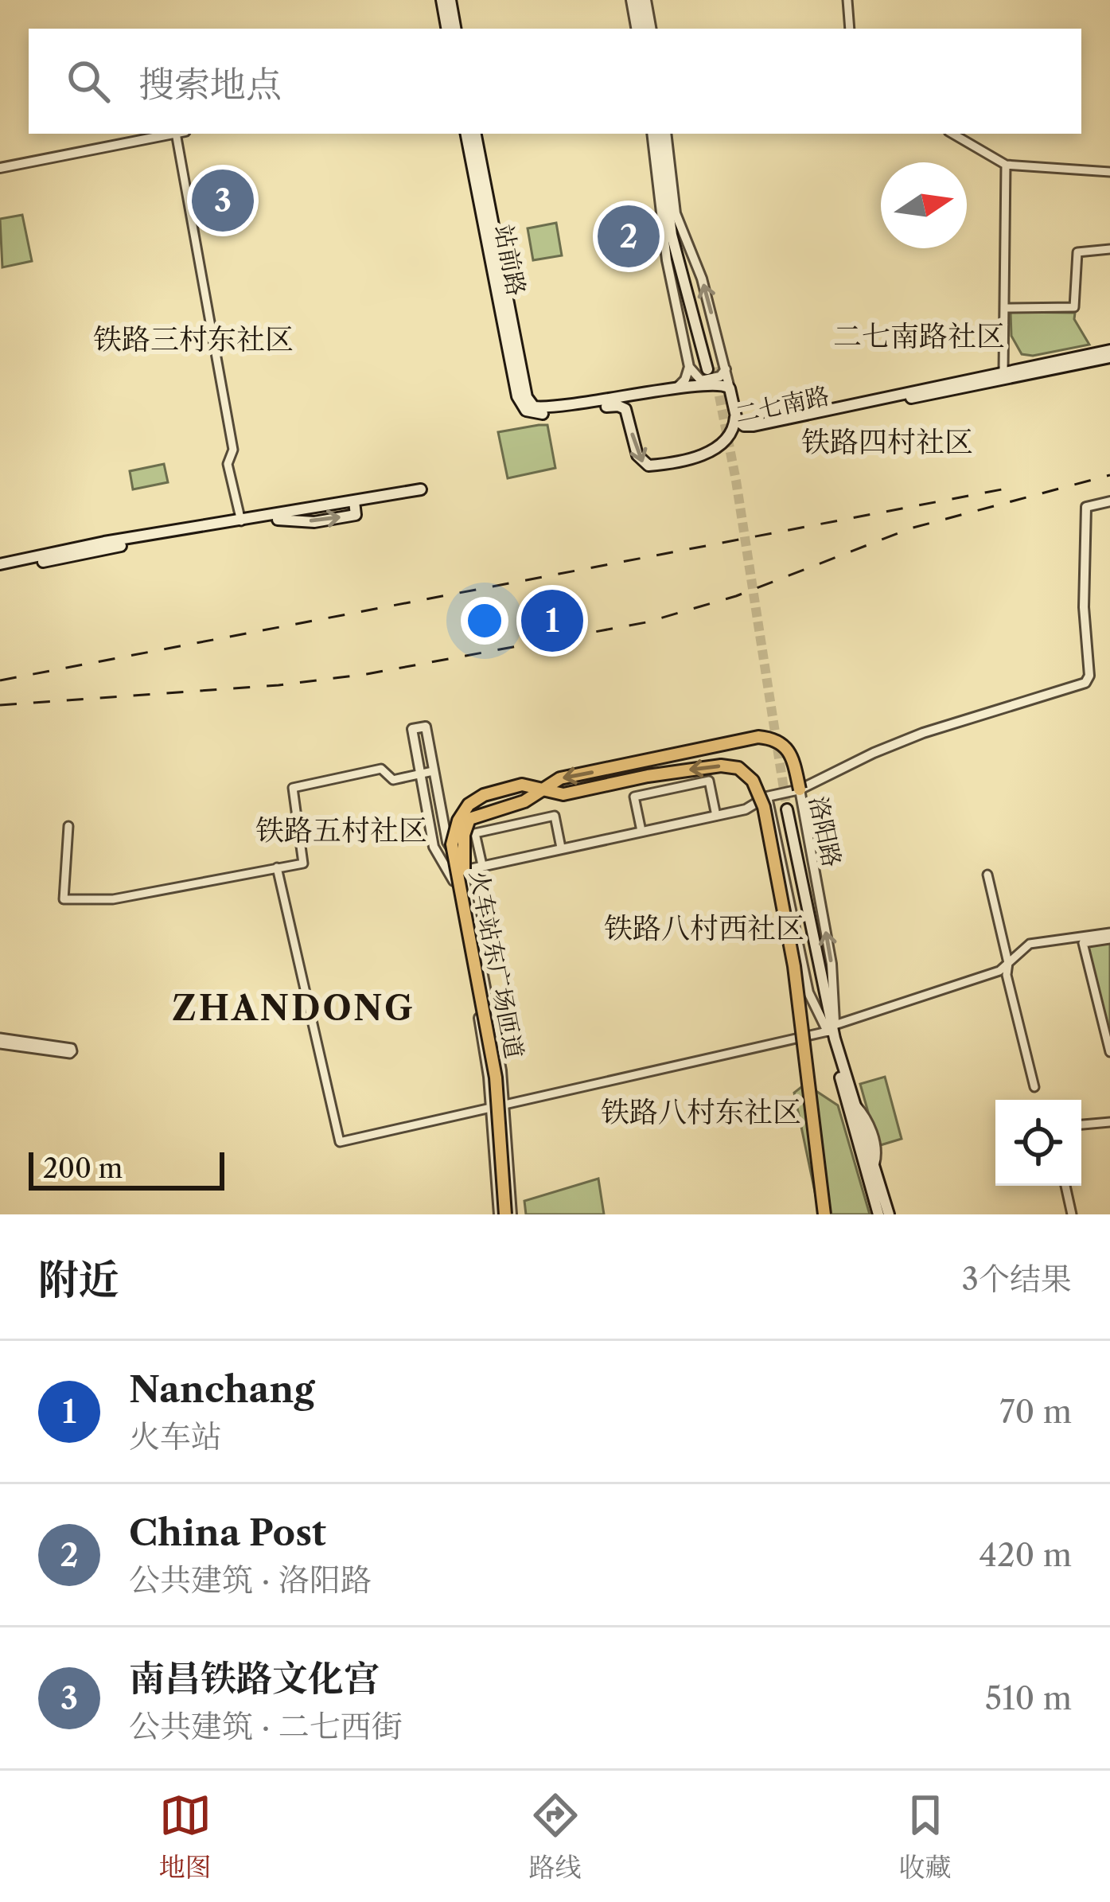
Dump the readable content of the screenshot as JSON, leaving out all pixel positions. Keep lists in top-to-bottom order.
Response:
{
  "streets": {
    "highway": ["火车站东广场匝道"],
    "main road": ["站前路", "二七南路", "洛阳路"]
  },
  "crossings": [
    ["站前路", "二七南路"],
    ["洛阳路", "火车站东广场匝道"]
  ],
  "districts": [
    "二七南路社区",
    "铁路三村东社区",
    "铁路四村社区",
    "铁路五村社区",
    "铁路八村西社区",
    "ZHANDONG",
    "铁路八村东社区"
  ],
  "scale_bar": "200 m",
  "north": "right",
  "page": {
    "search": "搜索地点",
    "pins": ["3", "2", "1"],
    "scale": "200 m",
    "heading": ["附近", "3个结果"],
    "list": [
      {
        "mark": "1",
        "name": "Nanchang",
        "note": "火车站",
        "value": "70 m"
      },
      {
        "mark": "2",
        "name": "China Post",
        "note": "公共建筑 · 洛阳路",
        "value": "420 m"
      },
      {
        "mark": "3",
        "name": "南昌铁路文化宫",
        "note": "公共建筑 · 二七西街",
        "value": "510 m"
      }
    ],
    "nav": ["地图", "路线", "收藏"]
  }
}
